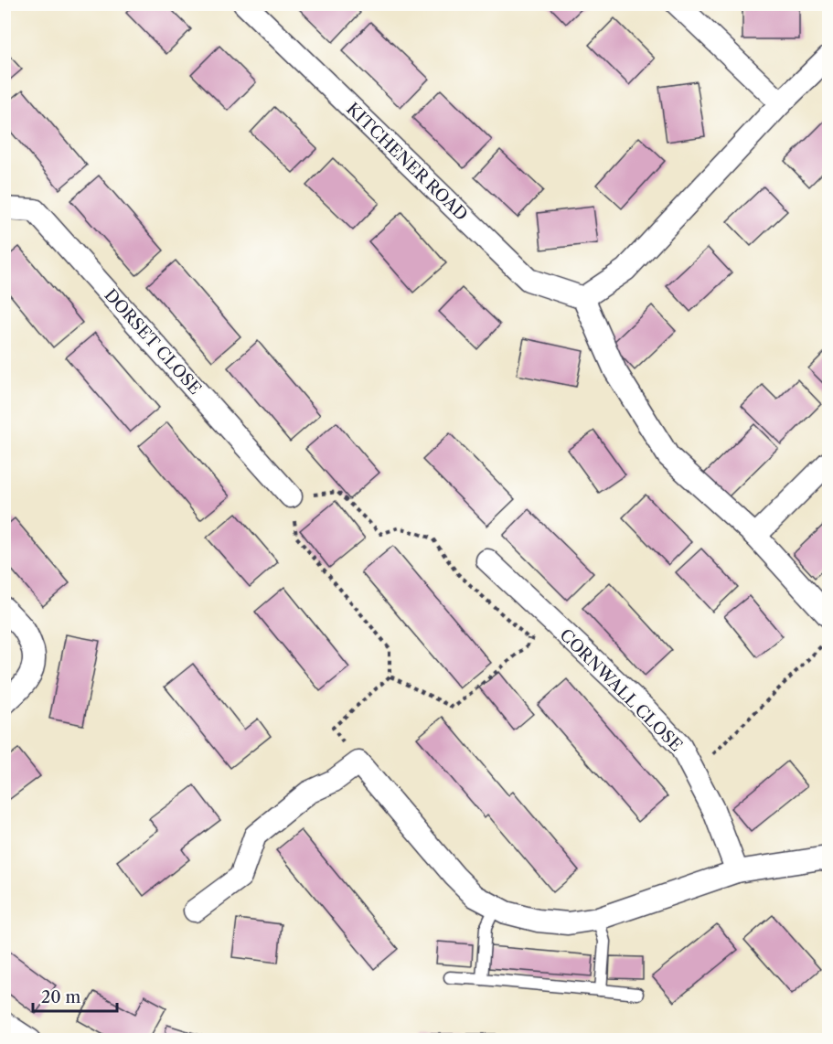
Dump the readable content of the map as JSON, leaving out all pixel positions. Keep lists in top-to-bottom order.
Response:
{
  "streets": {
    "street": ["KITCHENER ROAD", "DORSET CLOSE", "CORNWALL CLOSE"]
  },
  "scale_bar": "20 m"
}
